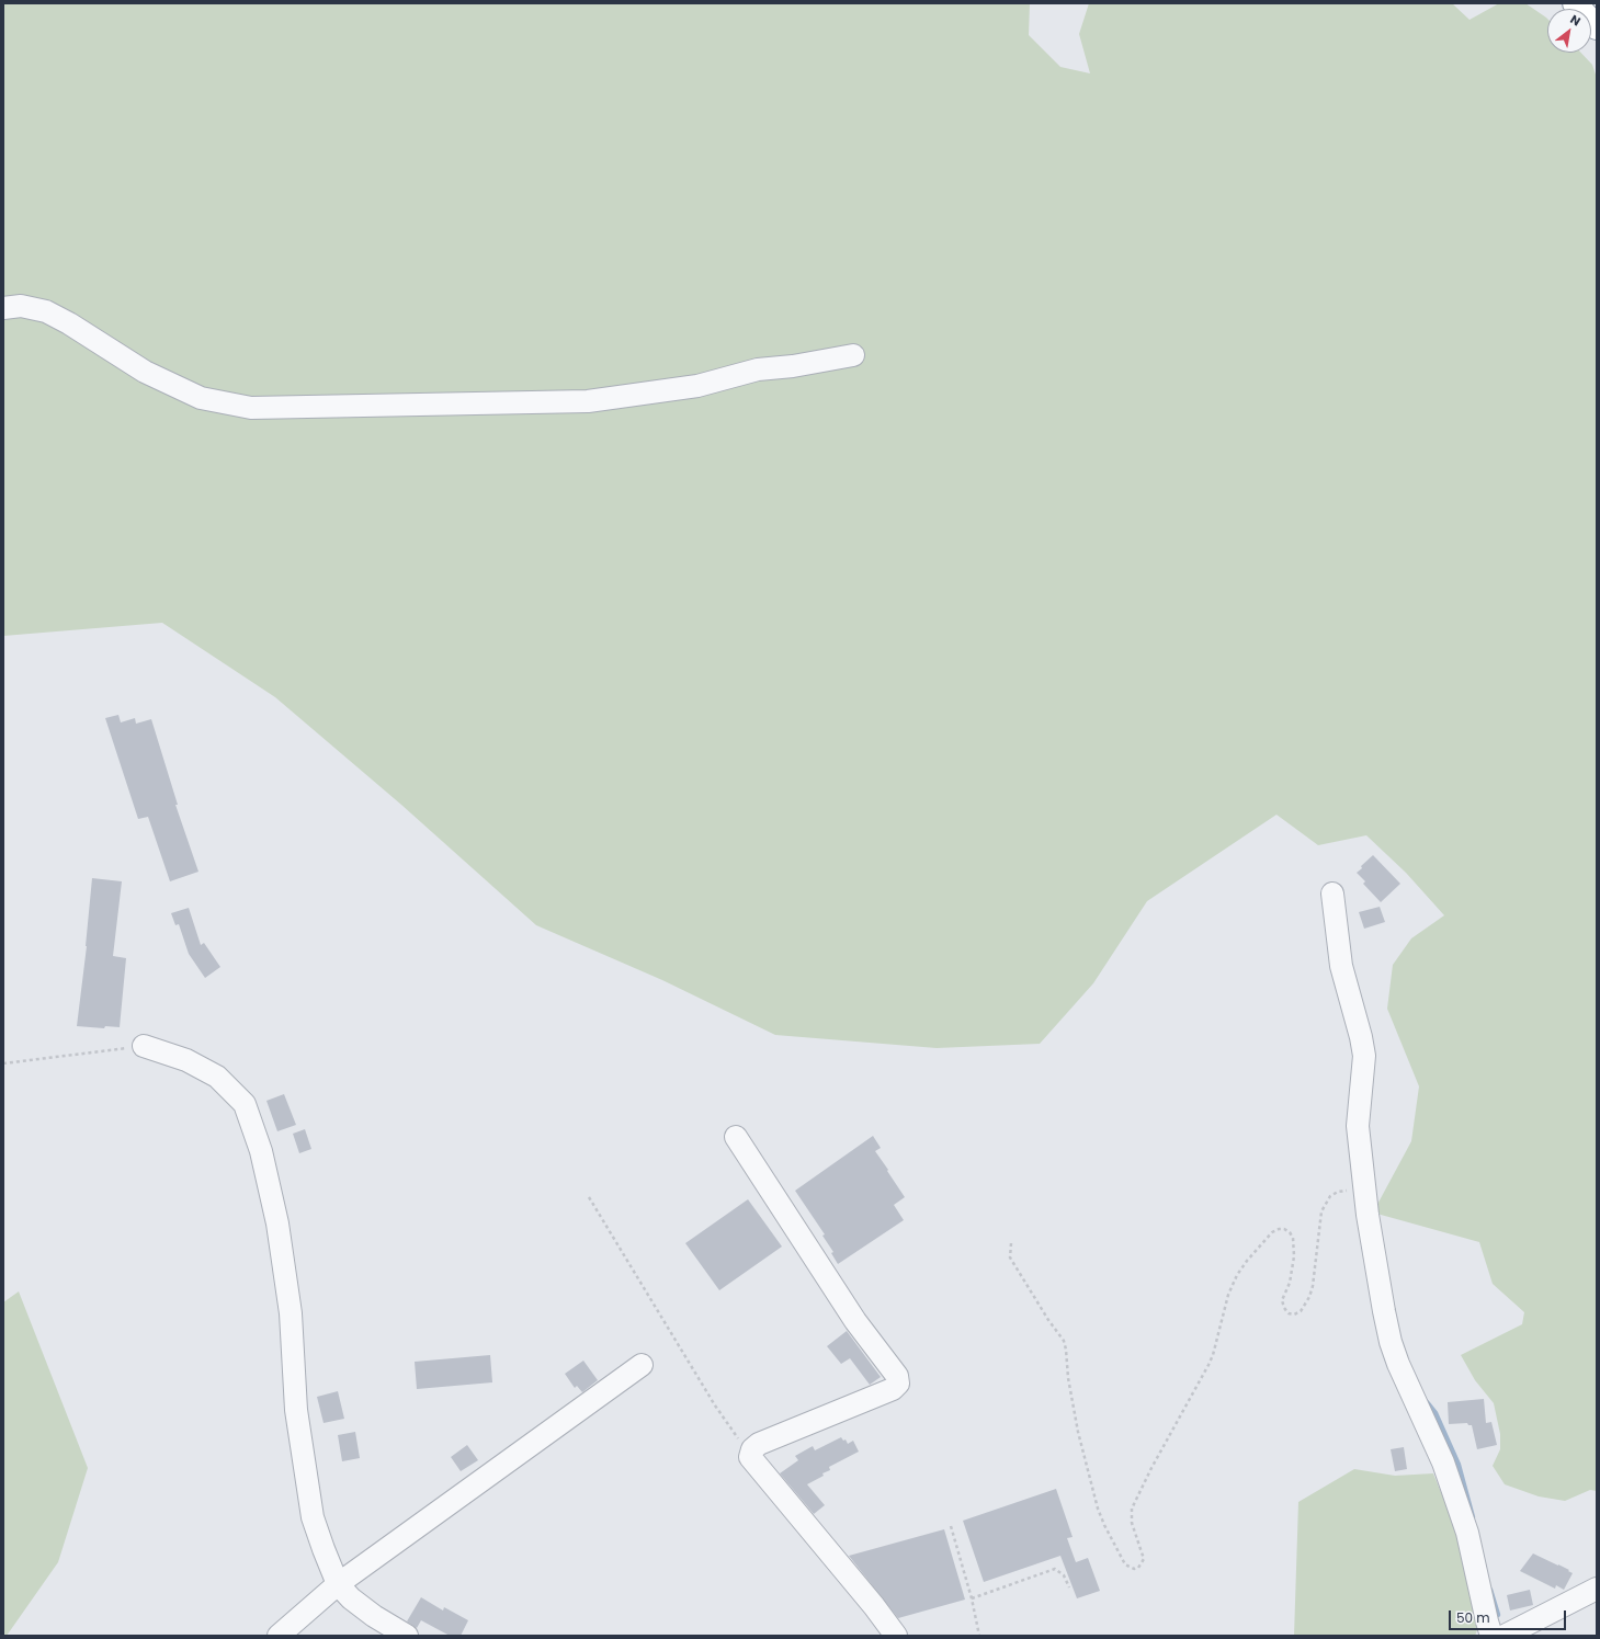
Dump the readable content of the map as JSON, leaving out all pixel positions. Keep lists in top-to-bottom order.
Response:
{
  "scale_bar": "50 m",
  "north": "top right"
}
